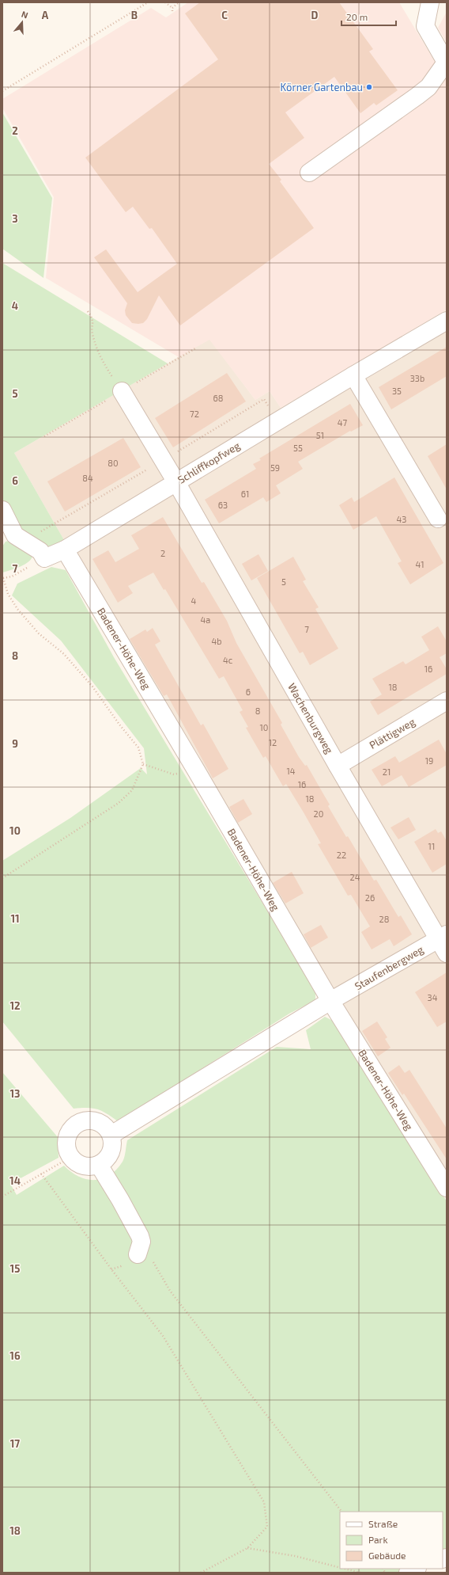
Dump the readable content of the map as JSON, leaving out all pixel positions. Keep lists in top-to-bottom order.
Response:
{
  "streets": {
    "street": [
      "Schliffkopfweg",
      "Badener-Höhe-Weg",
      "Wachenburgweg",
      "Plättigweg",
      "Staufenbergweg"
    ]
  },
  "crossings": [
    ["Schliffkopfweg", "Badener-Höhe-Weg"],
    ["Schliffkopfweg", "Wachenburgweg"],
    ["Badener-Höhe-Weg", "Staufenbergweg"],
    ["Wachenburgweg", "Plättigweg"],
    ["Wachenburgweg", "Staufenbergweg"]
  ],
  "places": ["Körner Gartenbau"],
  "house_numbers": [
    "33b",
    "35",
    "68",
    "72",
    "47",
    "51",
    "55",
    "80",
    "59",
    "84",
    "61",
    "63",
    "43",
    "2",
    "41",
    "5",
    "4",
    "4a",
    "7",
    "4b",
    "4c",
    "16",
    "18",
    "6",
    "8",
    "10",
    "12",
    "19",
    "14",
    "21",
    "16",
    "18",
    "20",
    "11",
    "22",
    "24",
    "26",
    "28",
    "34"
  ],
  "legend": ["Straße", "Park", "Gebäude"],
  "scale_bar": "20 m",
  "north": "top",
  "grid": {
    "columns": [
      "A",
      "B",
      "C",
      "D"
    ],
    "rows": [
      "2",
      "3",
      "4",
      "5",
      "6",
      "7",
      "8",
      "9",
      "10",
      "11",
      "12",
      "13",
      "14",
      "15",
      "16",
      "17",
      "18"
    ]
  }
}
